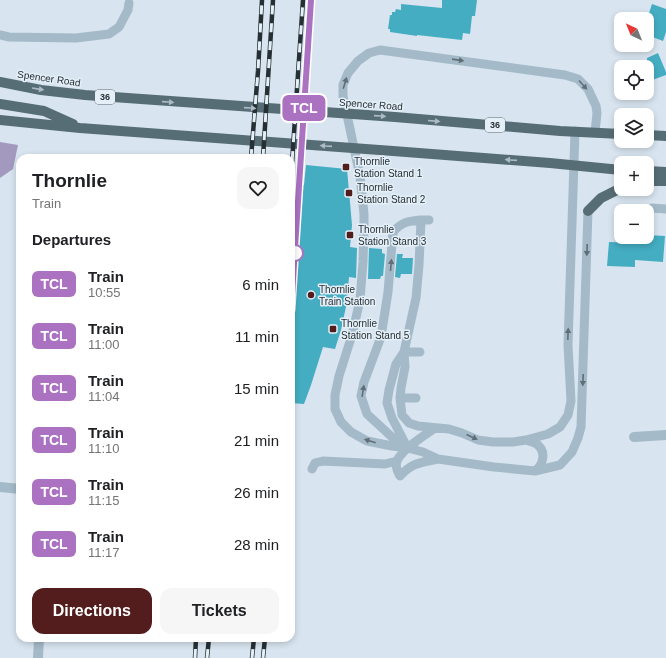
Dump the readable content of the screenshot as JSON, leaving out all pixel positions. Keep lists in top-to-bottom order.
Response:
{
  "streets": {
    "main road": ["Spencer Road", "36"]
  },
  "places": {
    "transit": [
      "Thornlie Station Stand 1",
      "Thornlie Station Stand 2",
      "Thornlie Station Stand 3",
      "Thornlie Station Stand 5"
    ],
    "other": ["Thornlie Train Station"]
  },
  "north": "top left",
  "page": {
    "on_map": "TCL",
    "map_buttons": ["+", "−"],
    "heading": [
      ["Thornlie", "Train"],
      "Departures"
    ],
    "list": [
      {
        "mark": "TCL",
        "name": "Train",
        "note": "10:55",
        "value": "6 min"
      },
      {
        "mark": "TCL",
        "name": "Train",
        "note": "11:00",
        "value": "11 min"
      },
      {
        "mark": "TCL",
        "name": "Train",
        "note": "11:04",
        "value": "15 min"
      },
      {
        "mark": "TCL",
        "name": "Train",
        "note": "11:10",
        "value": "21 min"
      },
      {
        "mark": "TCL",
        "name": "Train",
        "note": "11:15",
        "value": "26 min"
      },
      {
        "mark": "TCL",
        "name": "Train",
        "note": "11:17",
        "value": "28 min"
      }
    ],
    "buttons": ["Directions", "Tickets"]
  }
}
